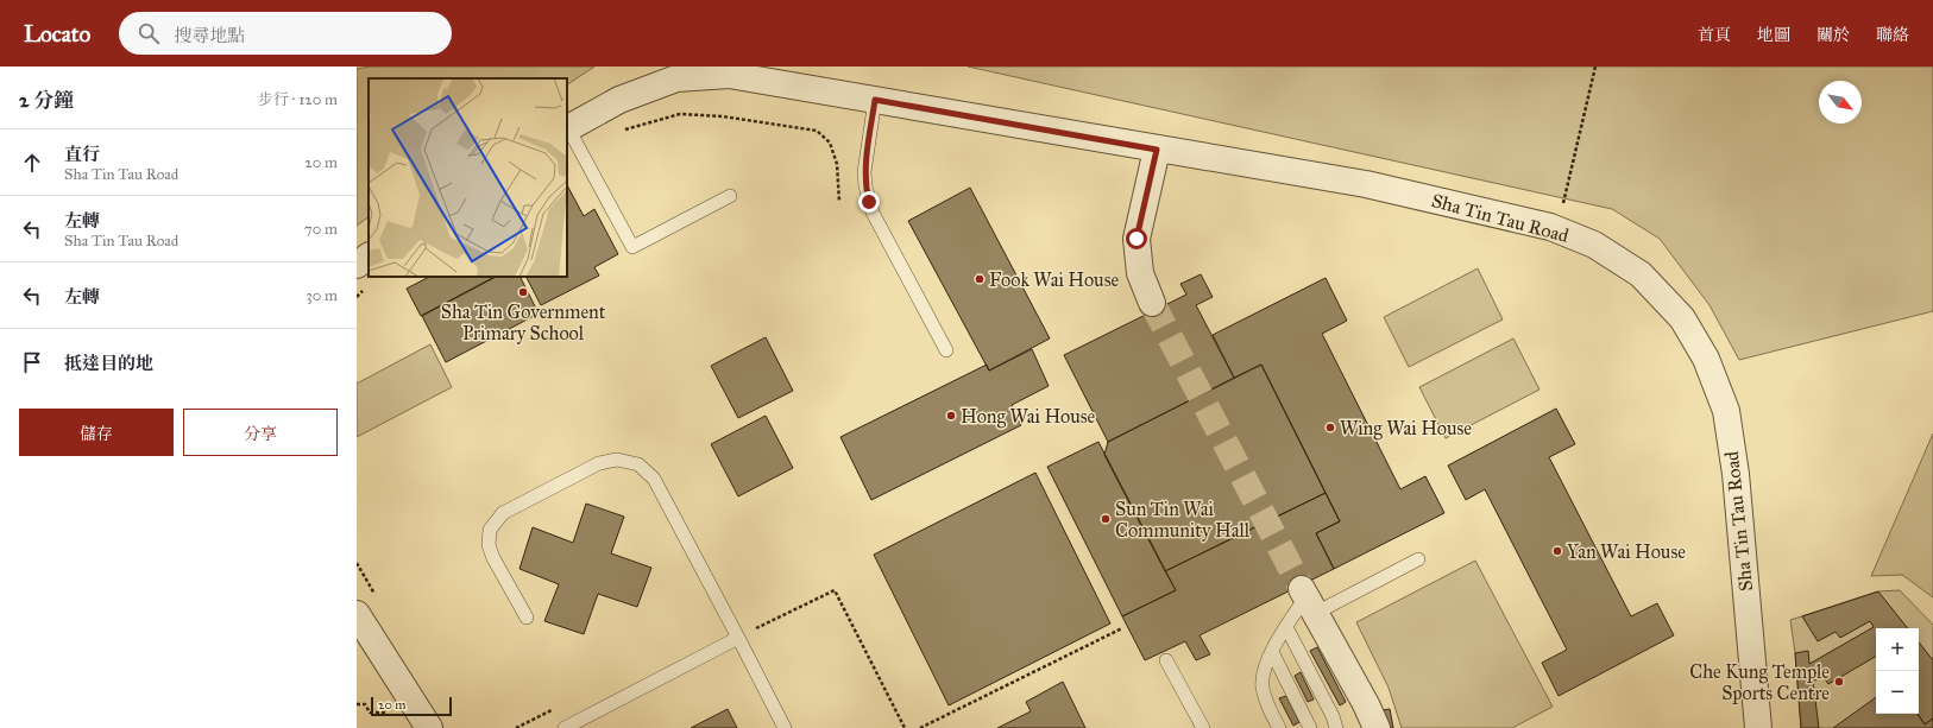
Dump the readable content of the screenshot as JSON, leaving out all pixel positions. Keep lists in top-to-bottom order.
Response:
{
  "streets": {
    "street": ["Sha Tin Tau Road"]
  },
  "places": [
    "Fook Wai House",
    "Sha Tin Government Primary School",
    "Hong Wai House",
    "Wing Wai House",
    "Sun Tin Wai Community Hall",
    "Yan Wai House",
    "Che Kung Temple Sports Centre"
  ],
  "scale_bar": "20 m",
  "north": "bottom right",
  "page": {
    "header": "Locato",
    "search": "搜尋地點",
    "nav": [
      "首頁",
      "地圖",
      "關於",
      "聯絡"
    ],
    "heading": ["2 分鐘", "步行 · 120 m"],
    "list": [
      ["直行", "Sha Tin Tau Road", "20 m"],
      ["左轉", "Sha Tin Tau Road", "70 m"],
      ["左轉", "30 m"],
      "抵達目的地"
    ],
    "buttons": ["儲存", "分享"],
    "map_buttons": ["+", "−"],
    "scale": "20 m"
  }
}
